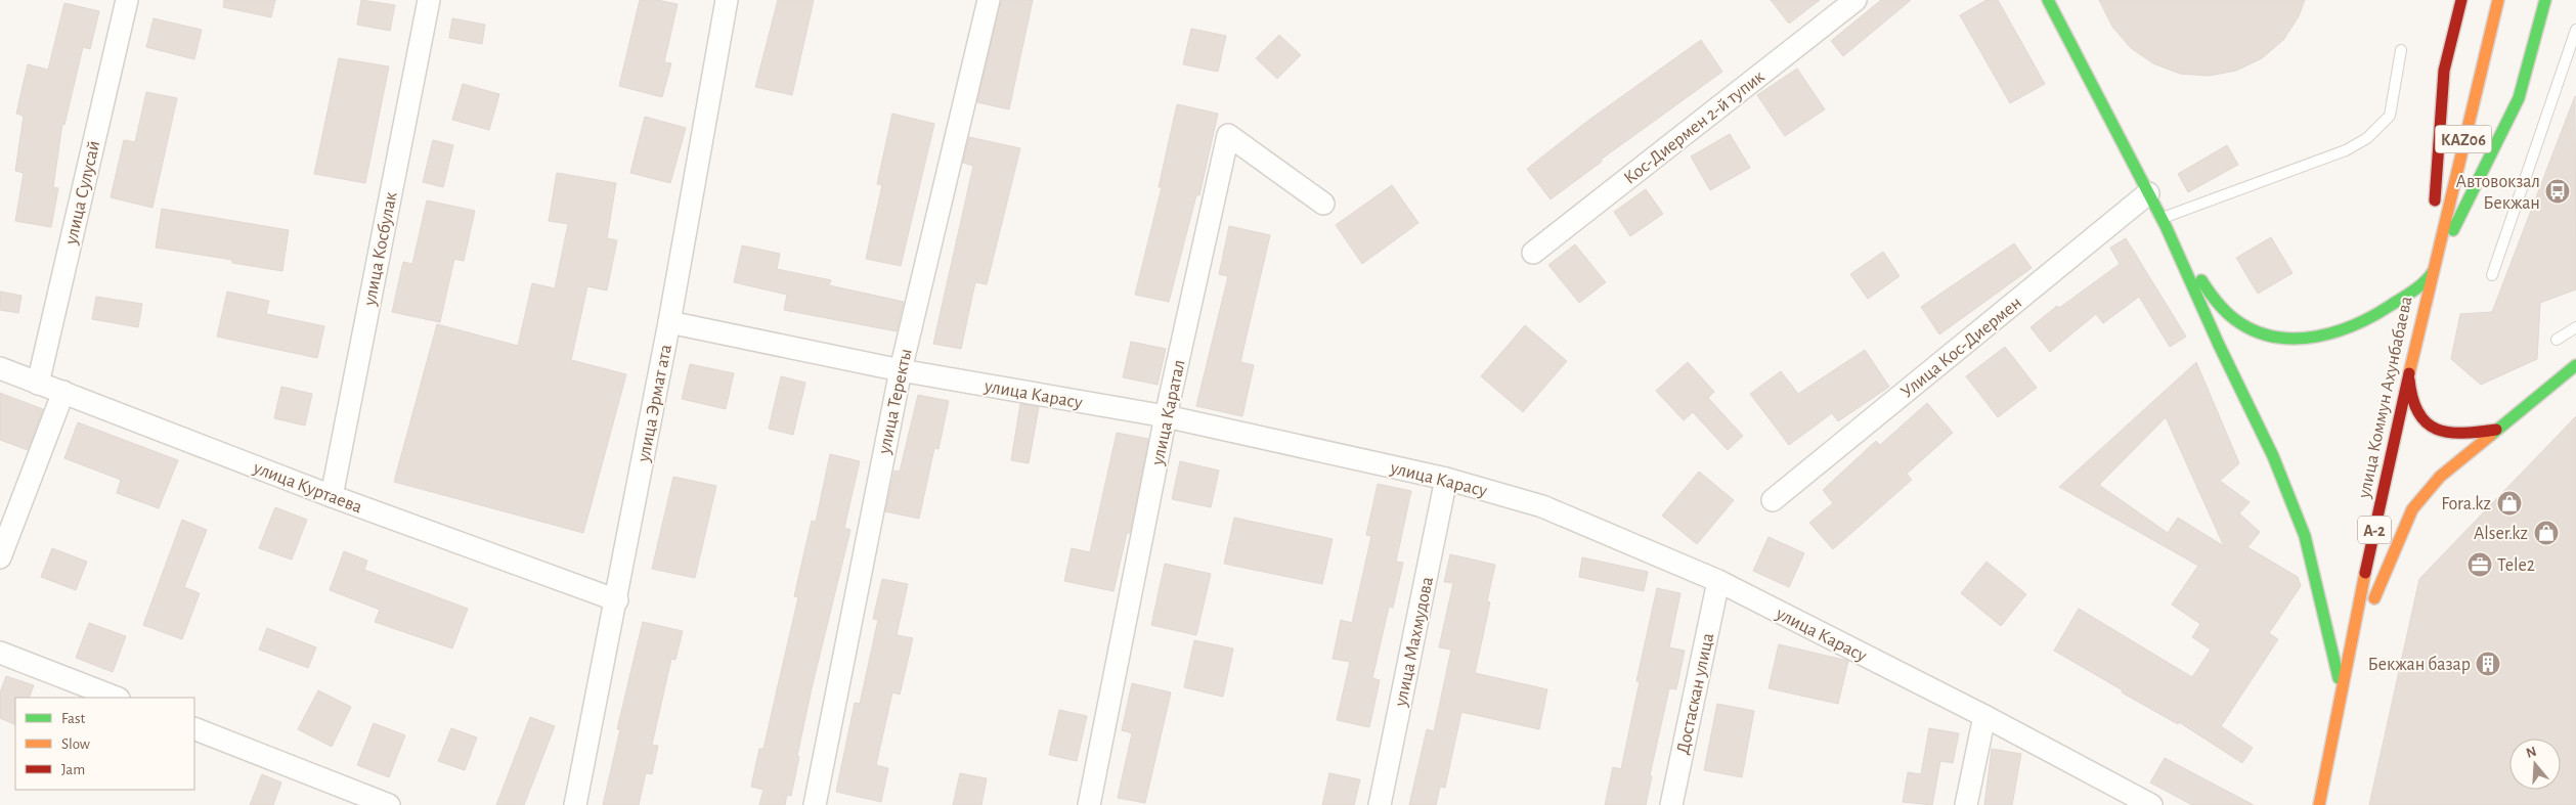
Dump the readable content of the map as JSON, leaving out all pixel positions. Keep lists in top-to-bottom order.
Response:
{
  "streets": {
    "highway": ["KАZ06", "улица Коммун Ахунбабаева", "A-2"],
    "street": [
      "Кос-Диермен 2-й тупик",
      "улица Сулусай",
      "улица Косбулак",
      "Улица Кос-Диермен",
      "улица Карасу",
      "улица Теректы",
      "улица Эрмат ата",
      "улица Каратал",
      "улица Куртаева",
      "улица Махмудова",
      "Достаскан улица"
    ]
  },
  "crossings": [
    ["KАZ06", "улица Коммун Ахунбабаева"],
    ["улица Сулусай", "улица Куртаева"],
    ["улица Косбулак", "улица Куртаева"],
    ["улица Карасу", "улица Теректы"],
    ["улица Карасу", "улица Эрмат ата"],
    ["улица Карасу", "улица Каратал"],
    ["улица Карасу", "улица Махмудова"],
    ["улица Карасу", "Достаскан улица"],
    ["улица Эрмат ата", "улица Куртаева"]
  ],
  "places": {
    "bus stop": ["Автовокзал Бекжан"],
    "shop": ["Fora.kz", "Alser.kz"],
    "office": ["Tele2"],
    "building": ["Бекжан базар"]
  },
  "legend": ["Fast", "Slow", "Jam"],
  "north": "top"
}
